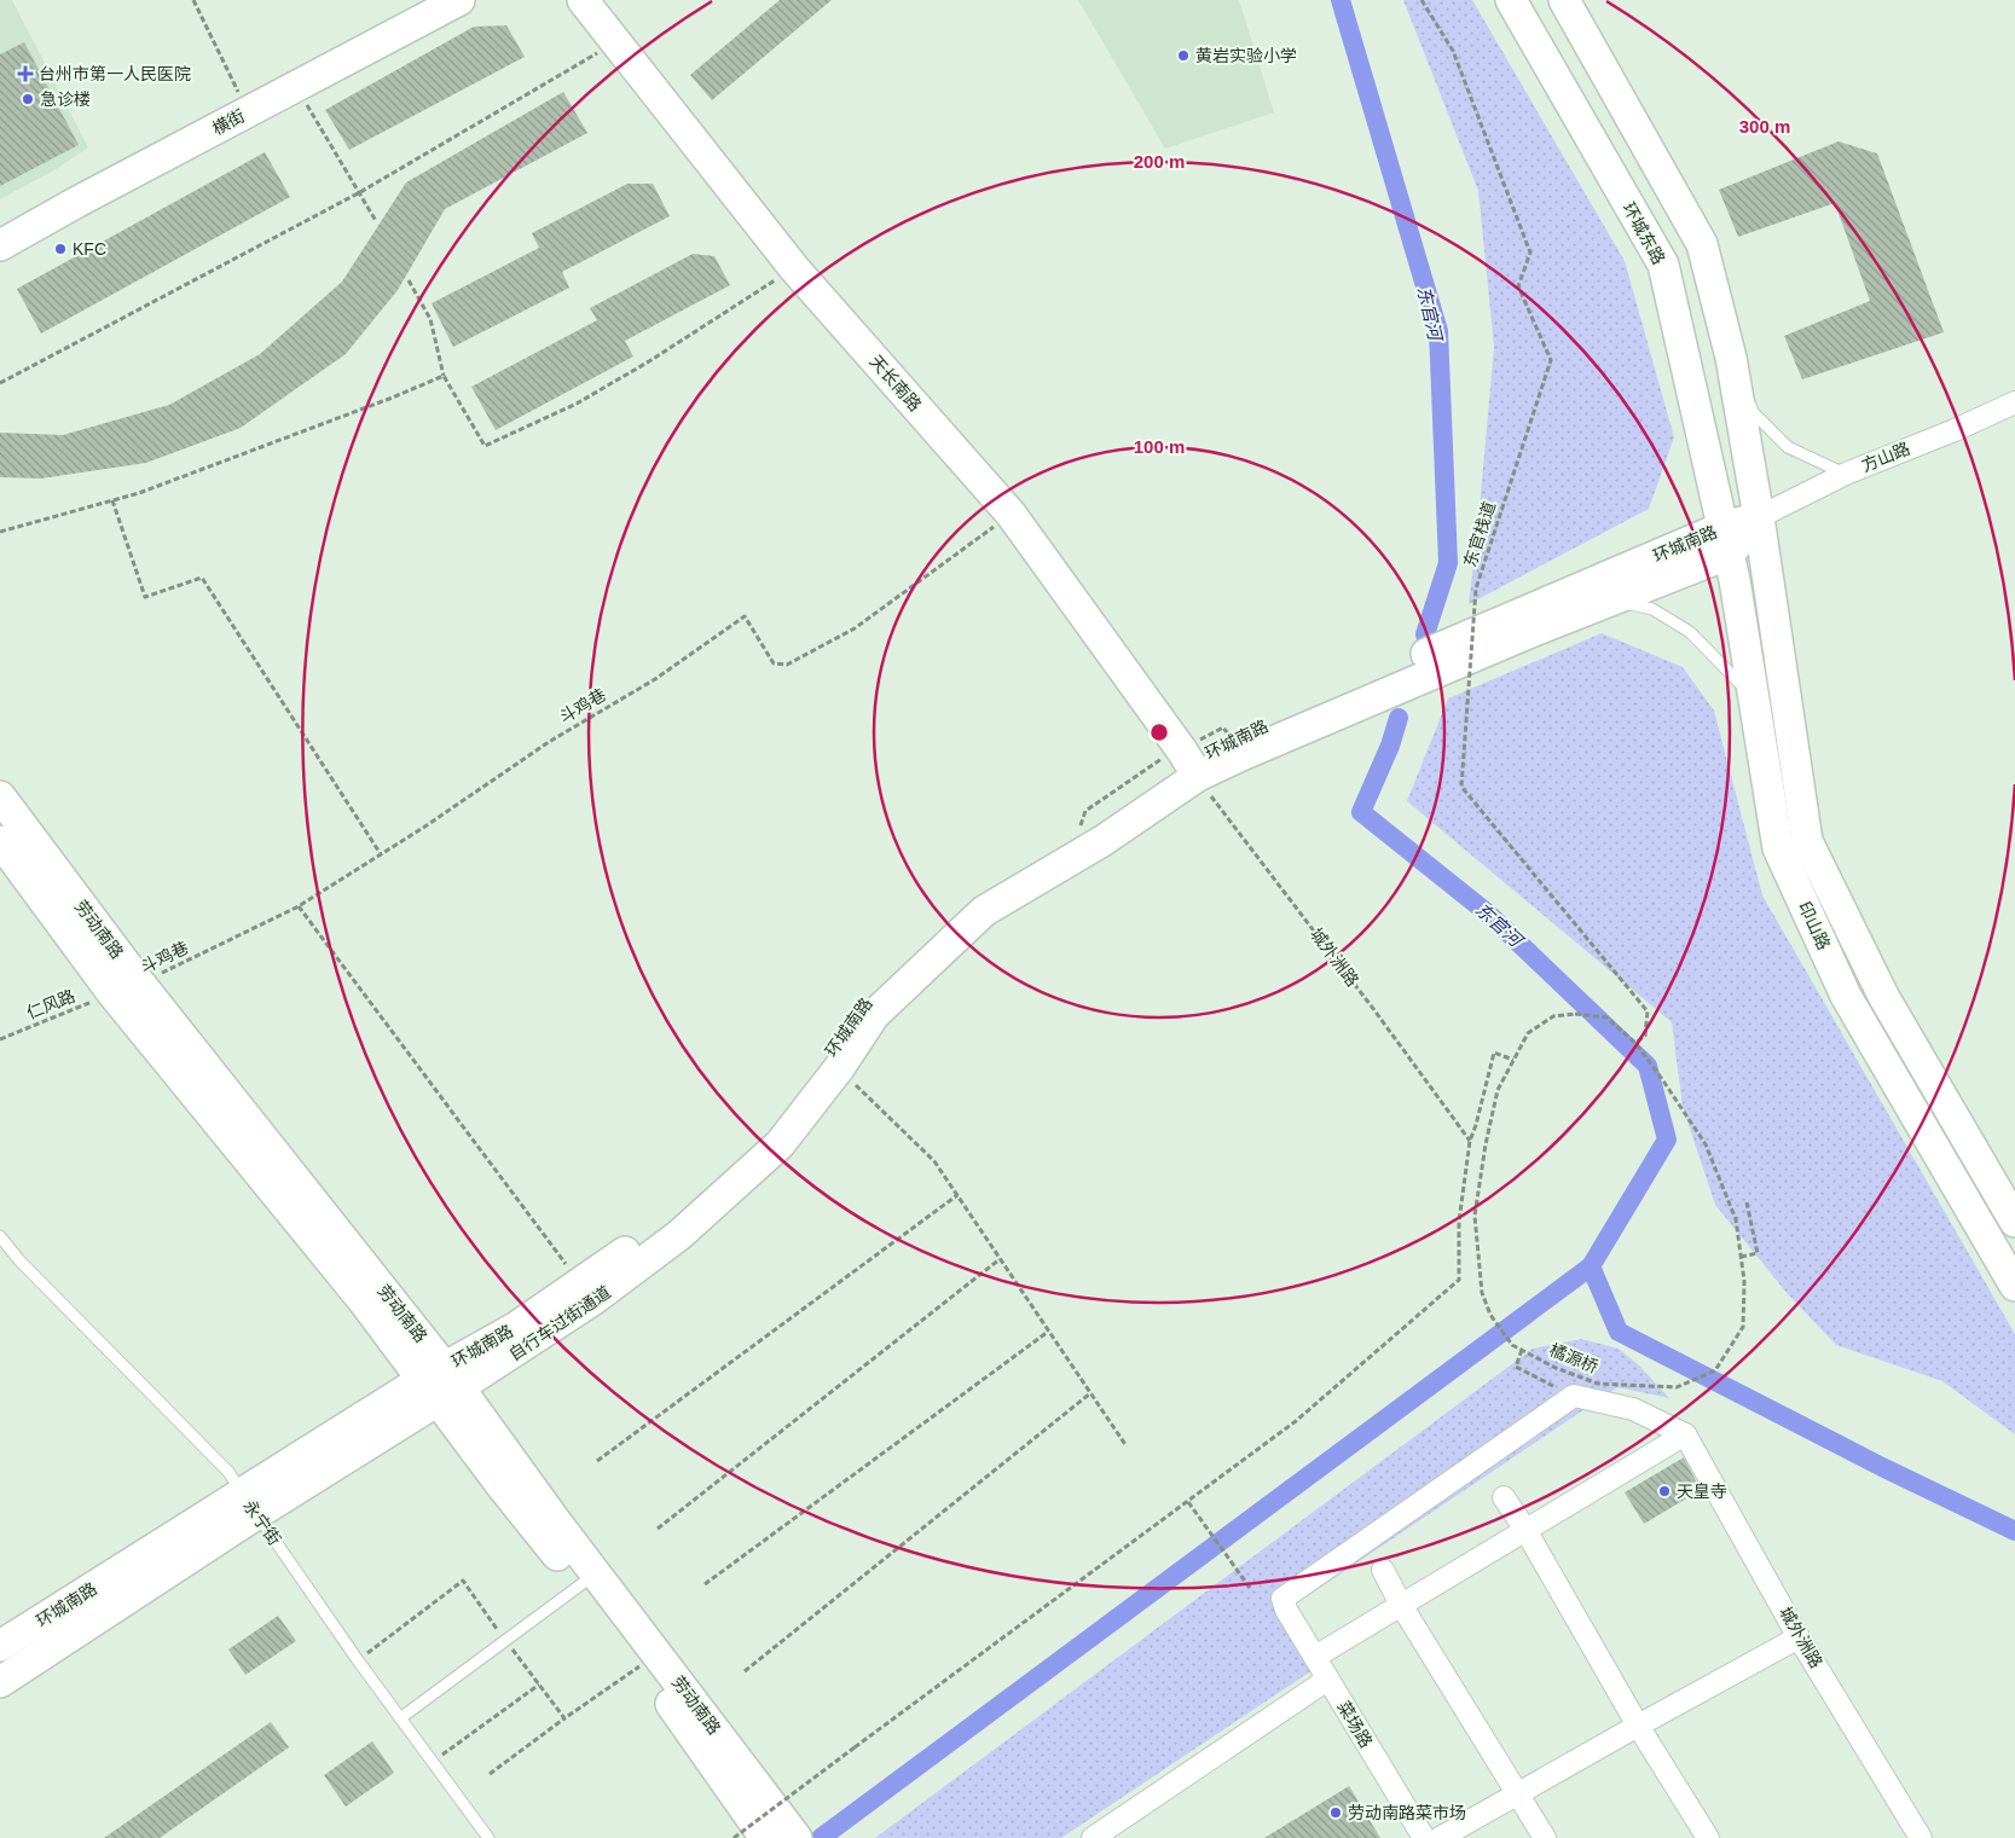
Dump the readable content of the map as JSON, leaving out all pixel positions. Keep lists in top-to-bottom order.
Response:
{
  "streets": {
    "main road": [
      "横街",
      "环城东路",
      "天长南路",
      "环城南路",
      "印山路",
      "劳动南路"
    ],
    "street": ["方山路", "城外洲路", "菜场路"],
    "lane": ["永宁街"],
    "path": [
      "东官栈道",
      "斗鸡巷",
      "仁风路",
      "橘源桥"
    ]
  },
  "crossings": [
    ["环城东路", "环城南路"],
    ["环城东路", "印山路"],
    ["天长南路", "环城南路"],
    ["天长南路", "斗鸡巷"],
    ["天长南路", "城外洲路"],
    ["方山路", "环城南路"],
    ["方山路", "印山路"],
    ["东官栈道", "橘源桥"],
    ["环城南路", "印山路"],
    ["环城南路", "劳动南路"],
    ["环城南路", "城外洲路"],
    ["环城南路", "永宁街"],
    ["斗鸡巷", "劳动南路"],
    ["斗鸡巷", "仁风路"],
    ["劳动南路", "仁风路"]
  ],
  "water": ["东官河"],
  "places": {
    "other": [
      "黄岩实验小学",
      "急诊楼",
      "KFC",
      "天皇寺",
      "劳动南路菜市场"
    ],
    "health": ["台州市第一人民医院"]
  },
  "rings": ["300 m", "200 m", "100 m"]
}
